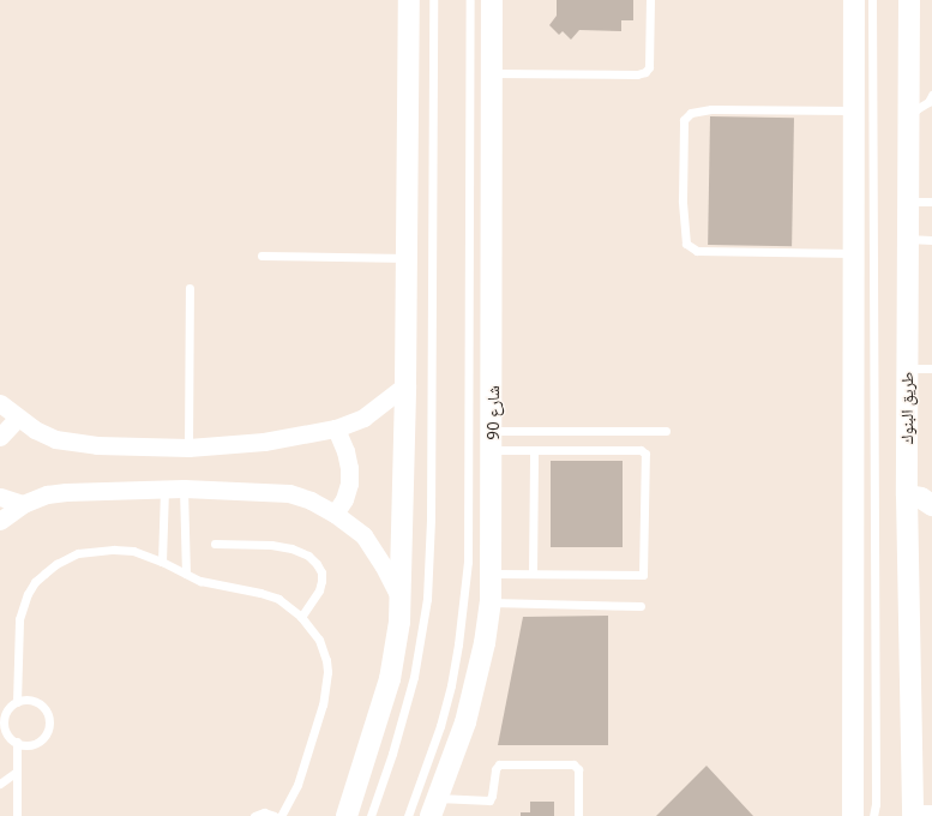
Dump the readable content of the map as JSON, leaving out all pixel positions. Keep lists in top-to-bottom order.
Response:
{
  "streets": {
    "street": ["طريق البنوك", "شارع 90"]
  }
}
